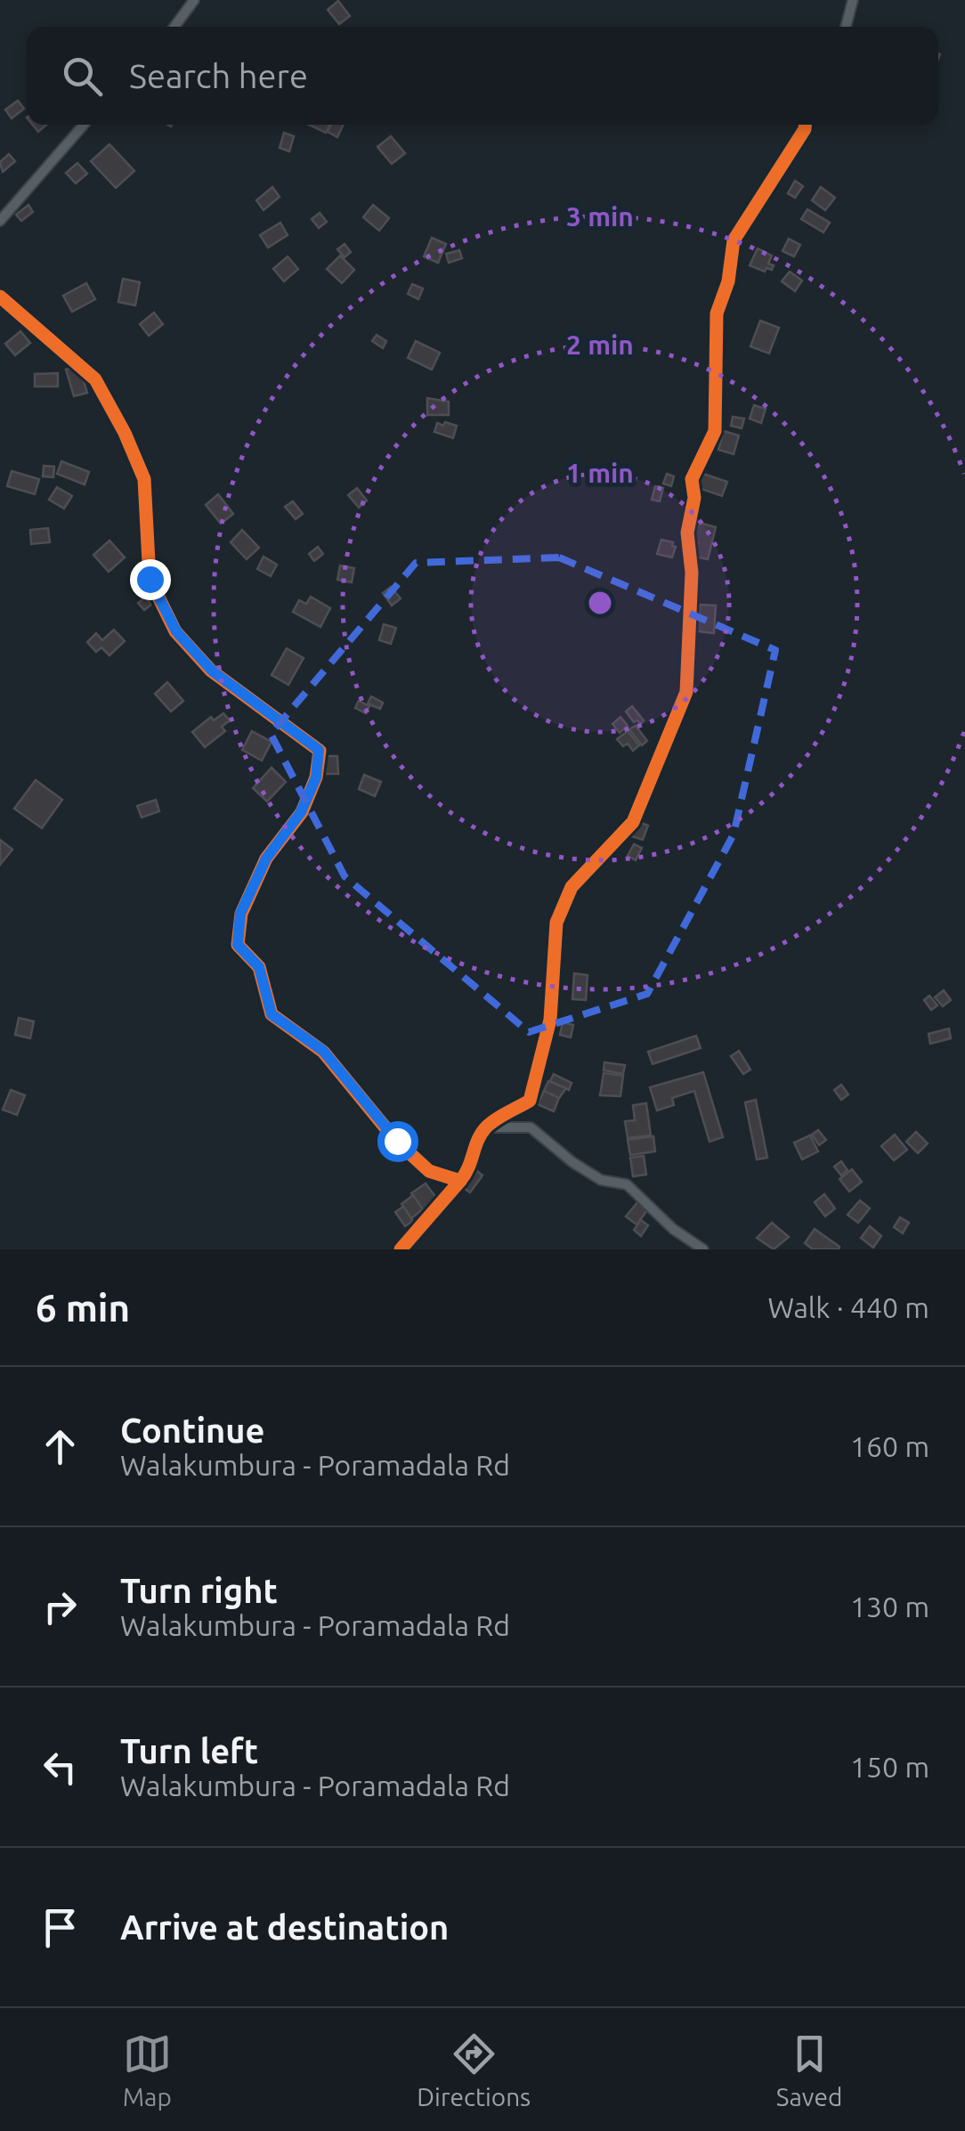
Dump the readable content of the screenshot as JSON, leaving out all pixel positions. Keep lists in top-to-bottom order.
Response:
{
  "page": {
    "search": "Search here",
    "heading": ["6 min", "Walk · 440 m"],
    "list": [
      ["Continue", "Walakumbura - Poramadala Rd", "160 m"],
      ["Turn right", "Walakumbura - Poramadala Rd", "130 m"],
      ["Turn left", "Walakumbura - Poramadala Rd", "150 m"],
      "Arrive at destination"
    ],
    "nav": ["Map", "Directions", "Saved"]
  },
  "rings": ["3 min", "2 min", "1 min"]
}
